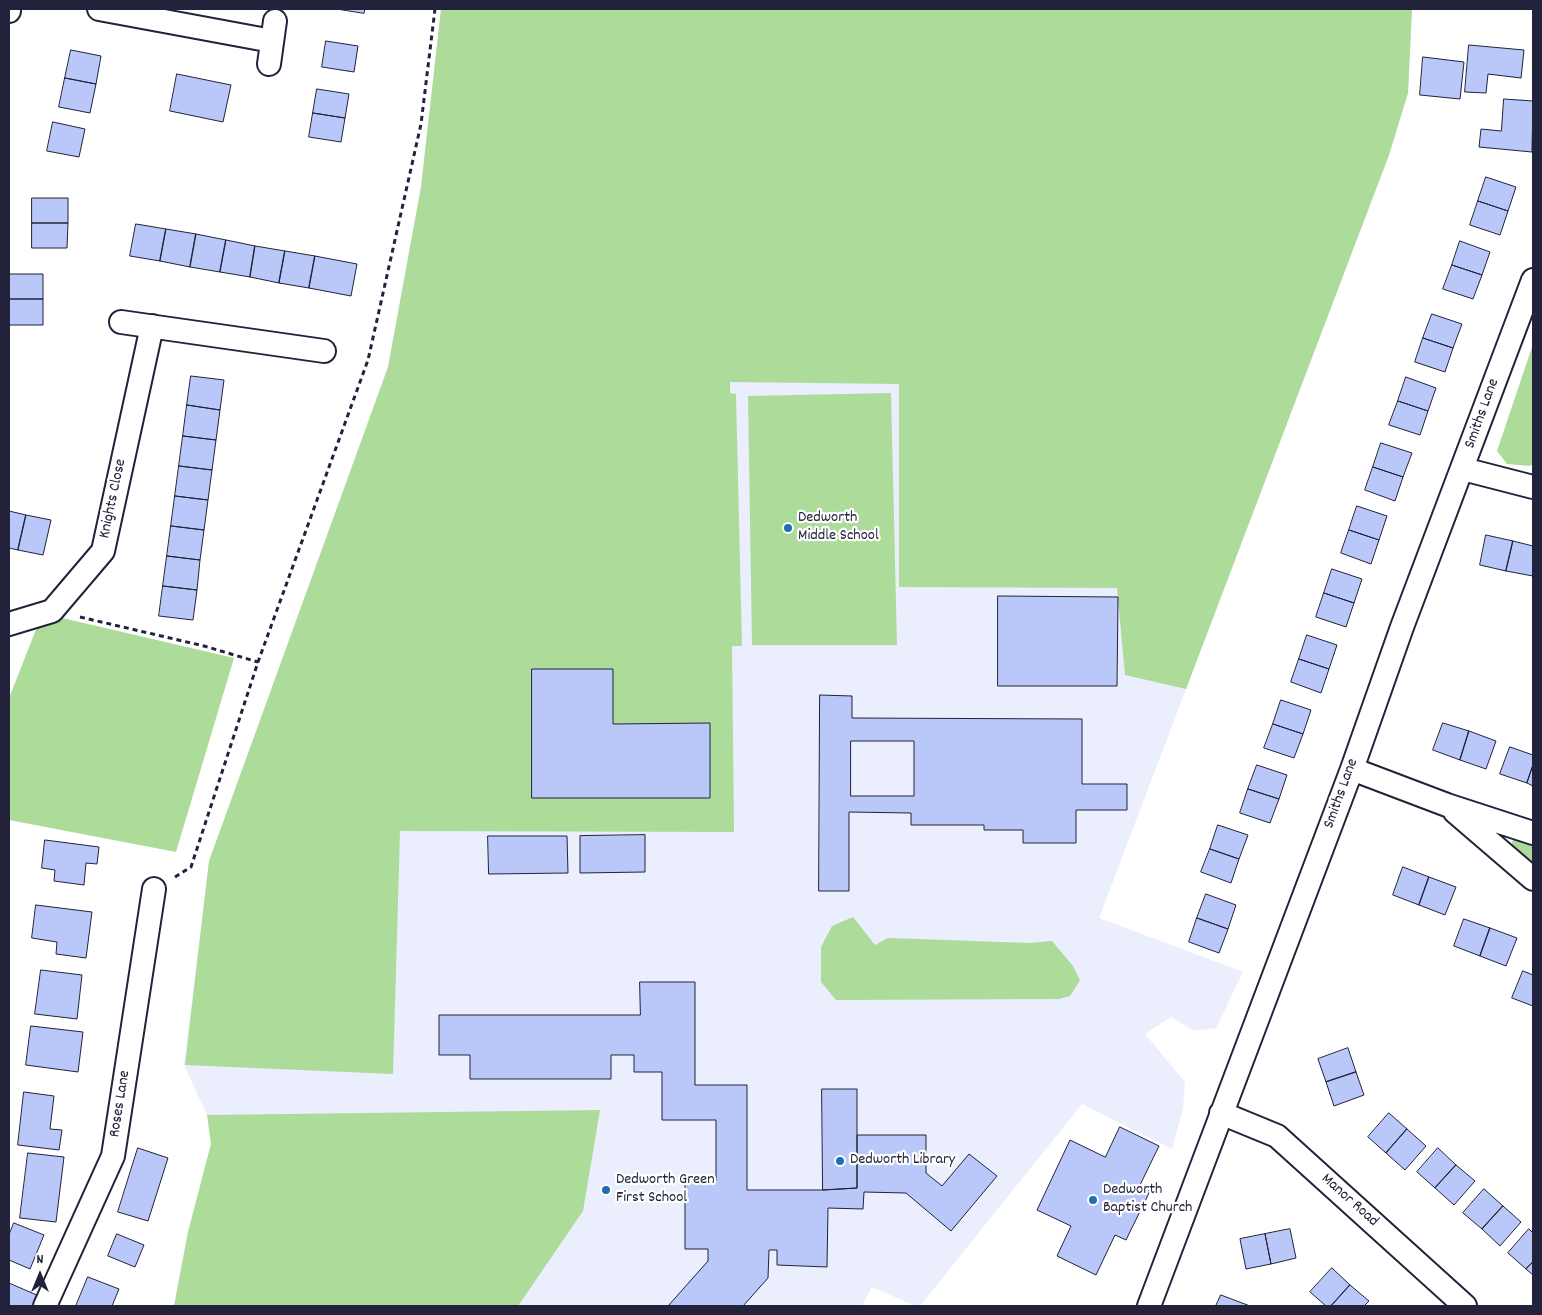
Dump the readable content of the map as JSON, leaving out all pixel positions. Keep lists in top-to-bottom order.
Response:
{
  "streets": {
    "street": [
      "Smiths Lane",
      "Knights Close",
      "Roses Lane",
      "Manor Road"
    ]
  },
  "crossings": [
    ["Smiths Lane", "Manor Road"]
  ],
  "places": [
    "Dedworth Middle School",
    "Dedworth Library",
    "Dedworth Green First School",
    "Dedworth Baptist Church"
  ],
  "north": "top"
}
